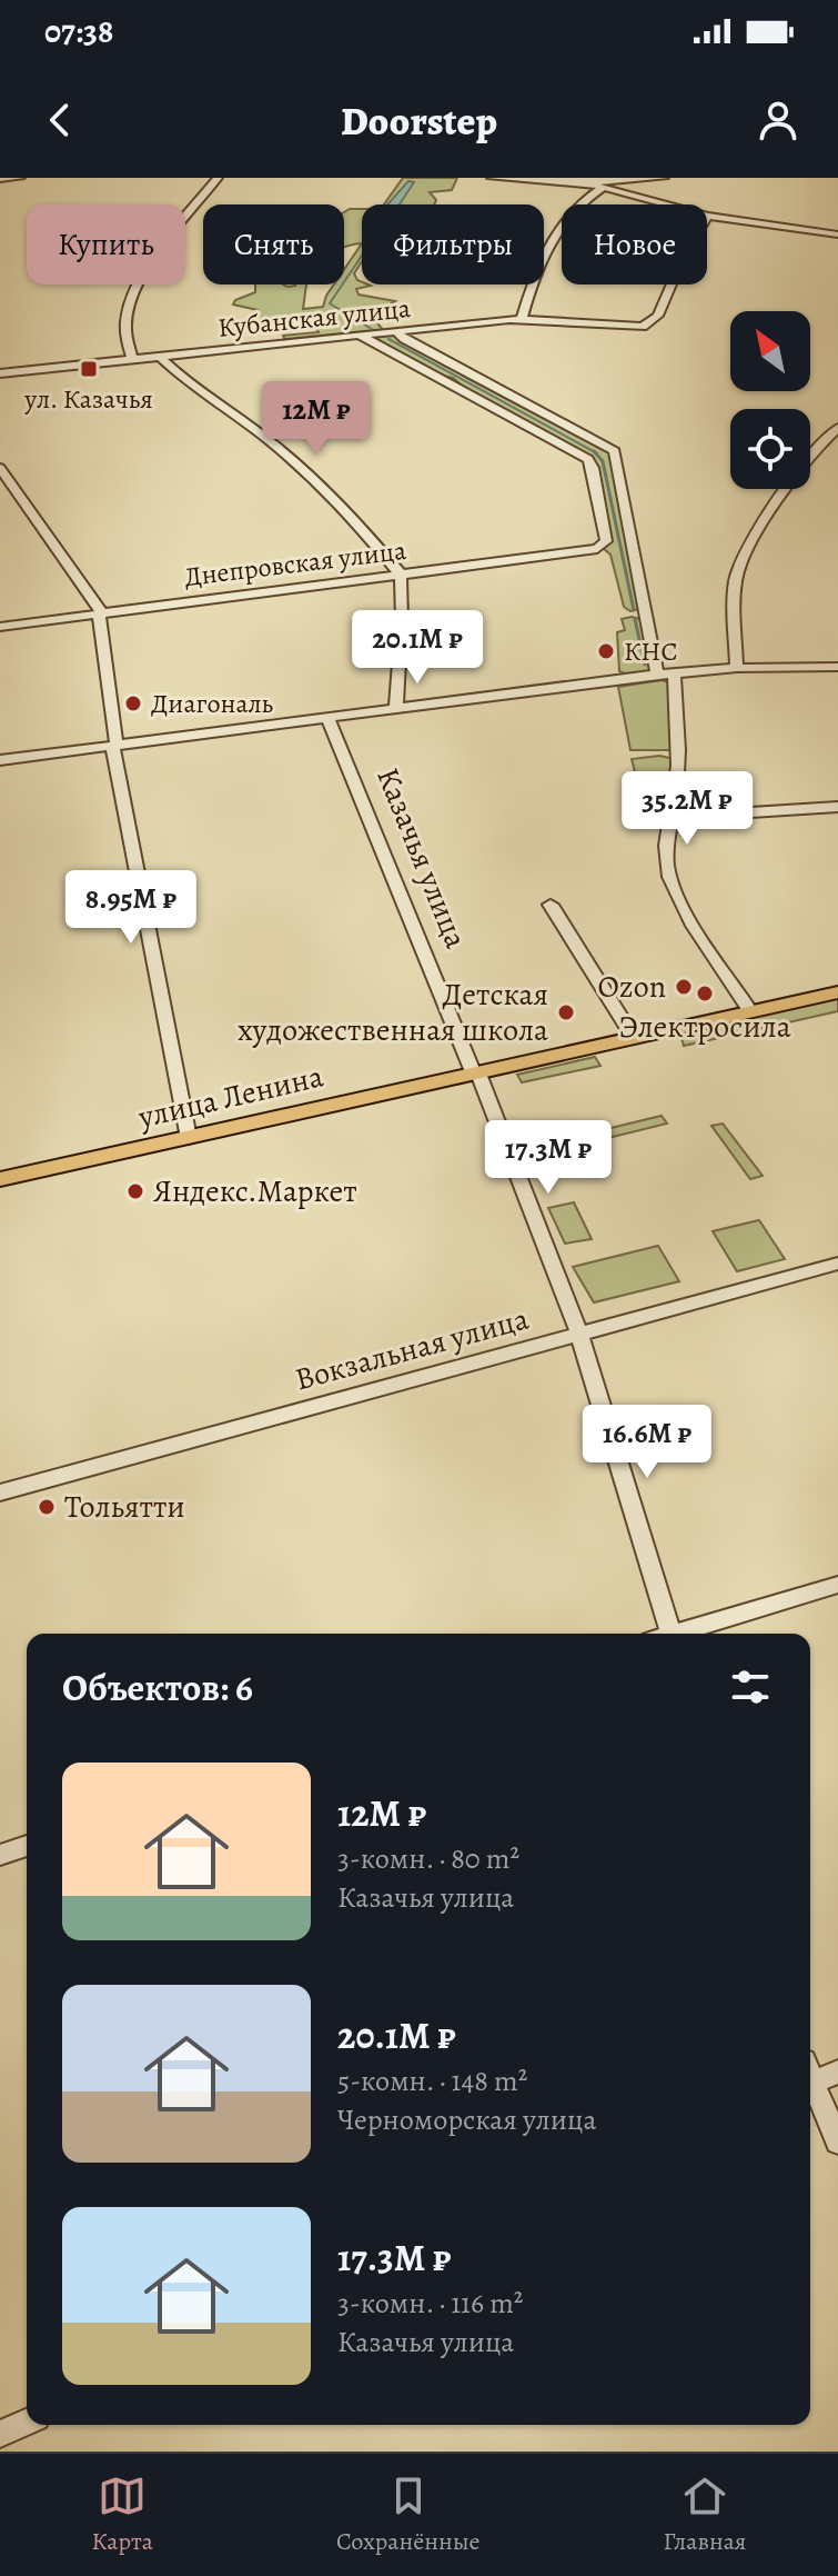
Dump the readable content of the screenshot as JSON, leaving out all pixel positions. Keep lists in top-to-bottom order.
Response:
{
  "streets": {
    "main road": ["улица Ленина"],
    "street": [
      "Кубанская улица",
      "Днепровская улица",
      "Казачья улица",
      "Вокзальная улица"
    ]
  },
  "crossings": [
    ["Кубанская улица", "Днепровская улица"],
    ["Казачья улица", "улица Ленина"],
    ["Казачья улица", "Вокзальная улица"]
  ],
  "places": {
    "transit": ["ул. Казачья"],
    "other": [
      "КНС",
      "Диагональ",
      "Ozon",
      "Электросила",
      "Детская художественная школа",
      "Яндекс.Маркет",
      "Тольятти"
    ]
  },
  "north": "top left",
  "page": {
    "status": "07:38",
    "header": "Doorstep",
    "chip": [
      "Купить",
      "Снять",
      "Фильтры",
      "Новое"
    ],
    "price": [
      "12M ₽",
      "20.1M ₽",
      "35.2M ₽",
      "8.95M ₽",
      "17.3M ₽",
      "16.6M ₽"
    ],
    "heading": "Объектов: 6",
    "list": [
      {
        "name": "12M ₽",
        "note": "3-комн. · 80 m² · Казачья улица"
      },
      {
        "name": "20.1M ₽",
        "note": "5-комн. · 148 m² · Черноморская улица"
      },
      {
        "name": "17.3M ₽",
        "note": "3-комн. · 116 m² · Казачья улица"
      }
    ],
    "tabs": ["Карта", "Сохранённые", "Главная"]
  }
}
